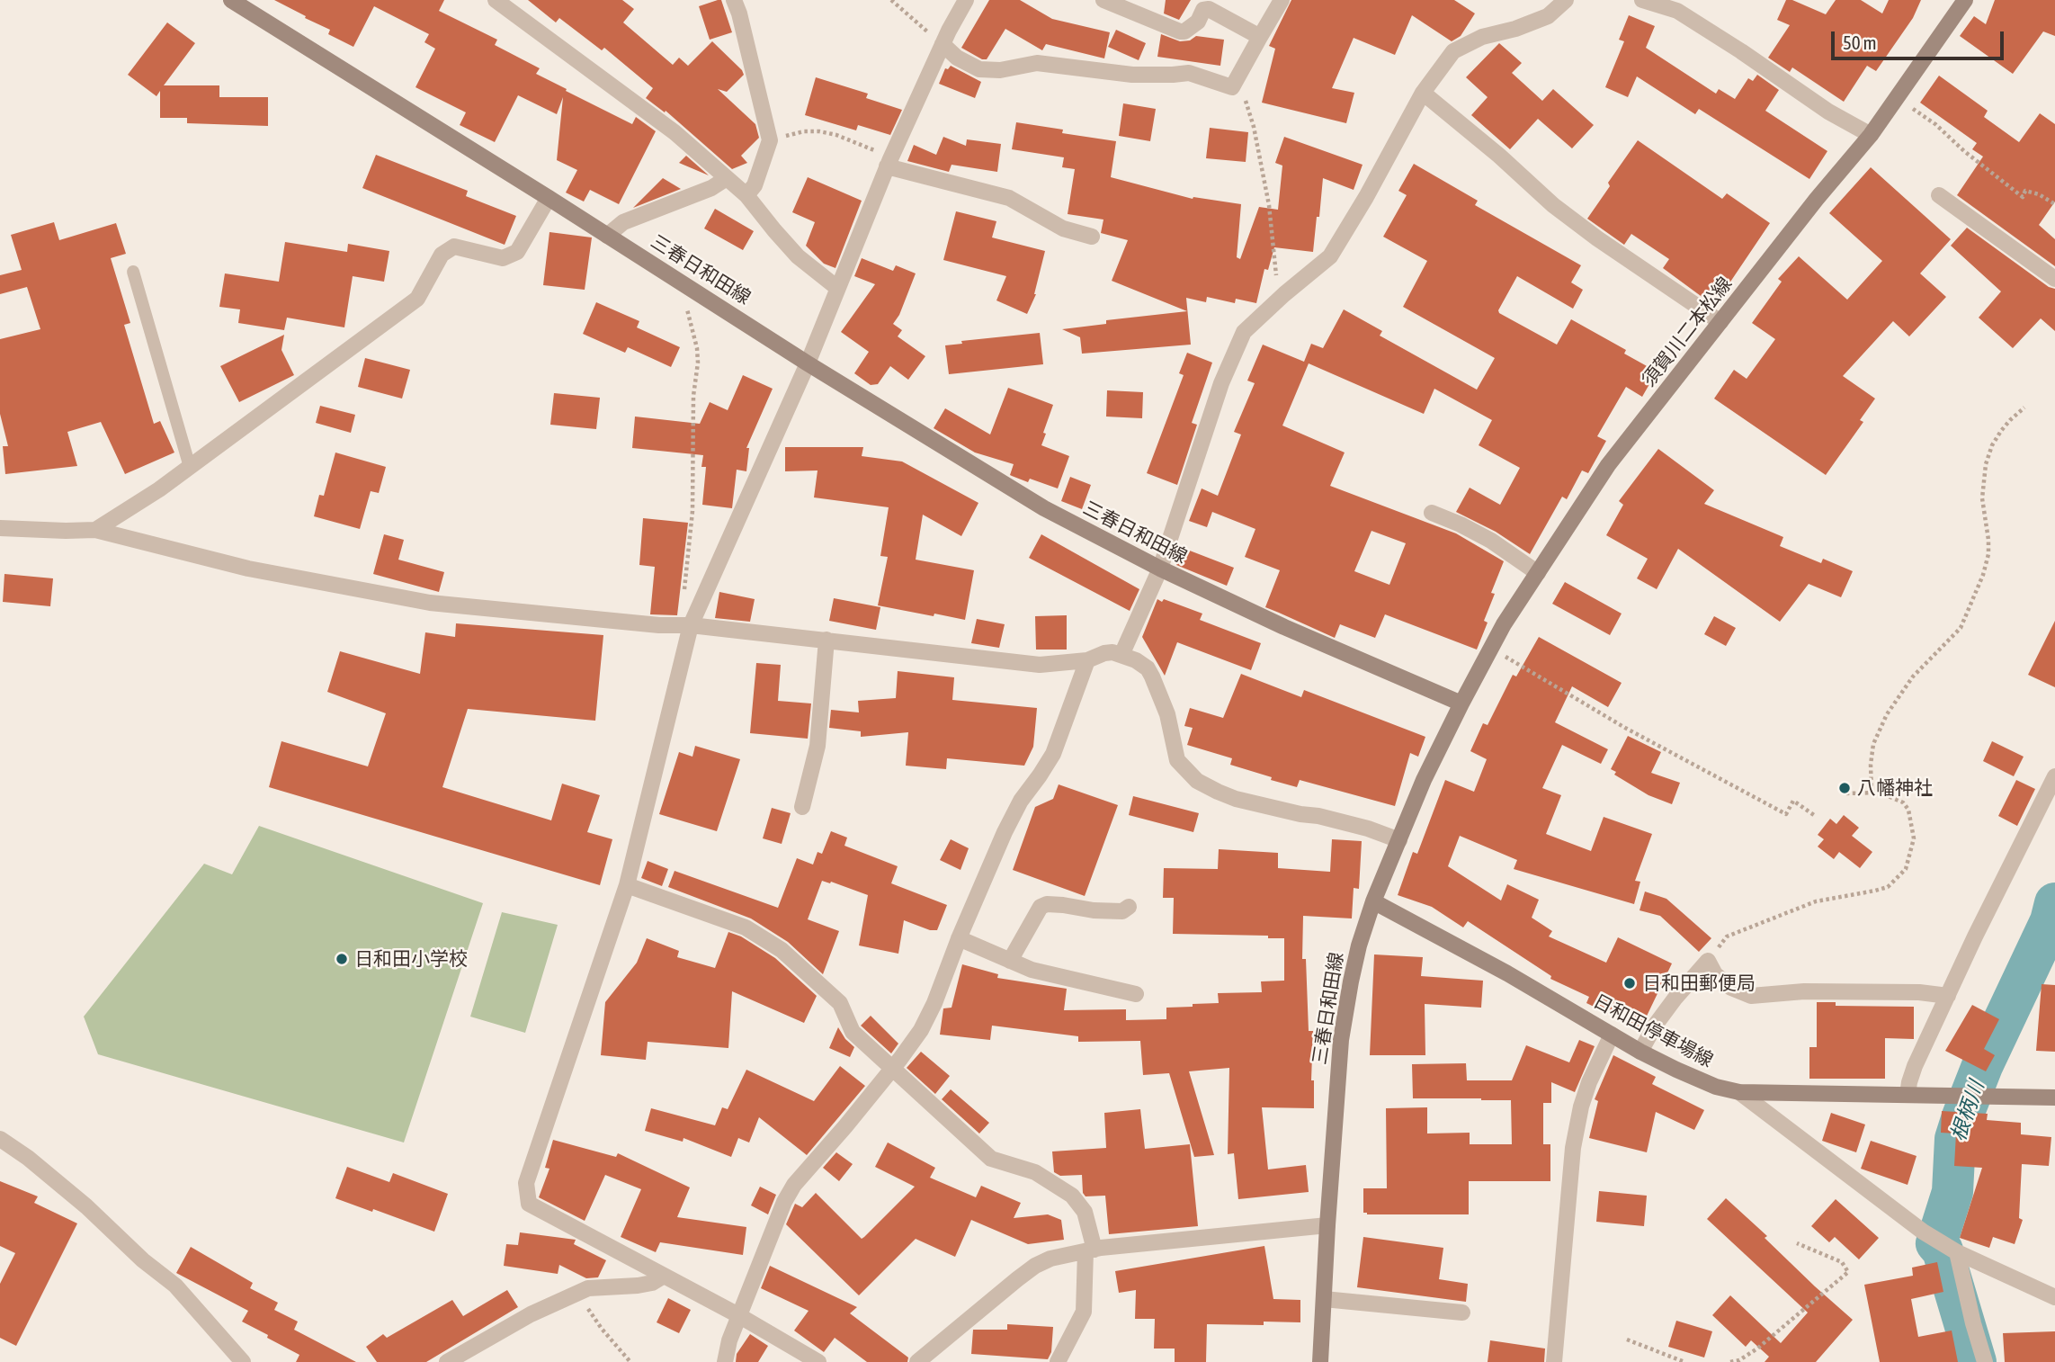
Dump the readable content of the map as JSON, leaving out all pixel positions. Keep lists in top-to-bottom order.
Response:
{
  "streets": {
    "main road": ["三春日和田線", "須賀川二本松線", "日和田停車場線"]
  },
  "crossings": [
    ["三春日和田線", "須賀川二本松線"],
    ["三春日和田線", "日和田停車場線"]
  ],
  "water": ["根柄川"],
  "places": ["八幡神社", "日和田小学校", "日和田郵便局"],
  "scale_bar": "50 m"
}
